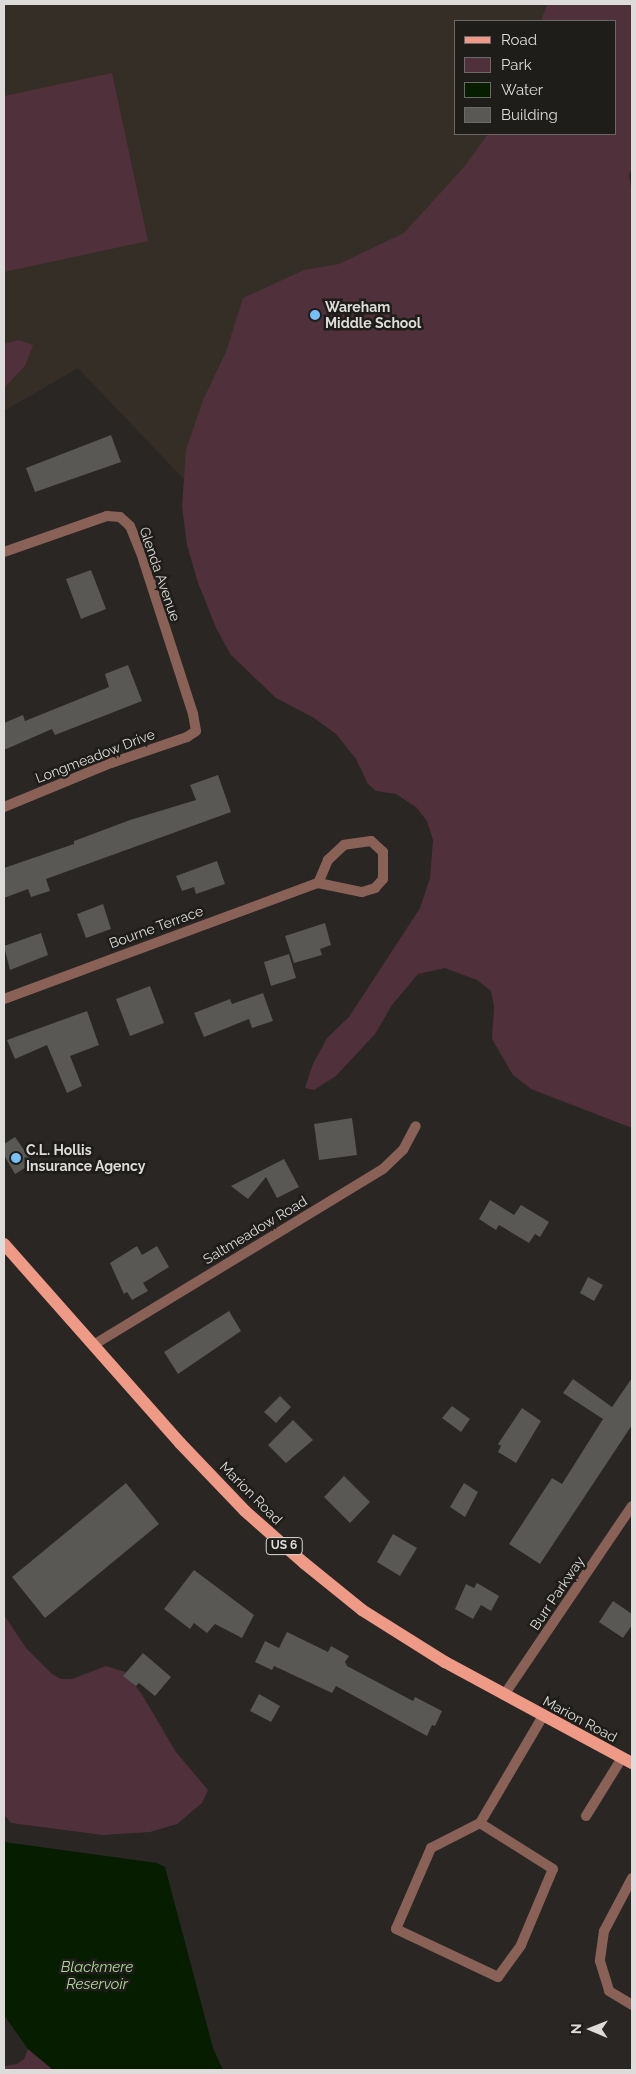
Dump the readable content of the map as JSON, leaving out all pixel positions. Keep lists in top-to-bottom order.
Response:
{
  "streets": {
    "main road": ["Marion Road", "US 6"],
    "street": [
      "Glenda Avenue",
      "Longmeadow Drive",
      "Bourne Terrace",
      "Saltmeadow Road",
      "Burr Parkway"
    ]
  },
  "crossings": [
    ["Glenda Avenue", "Longmeadow Drive"],
    ["Saltmeadow Road", "Marion Road"],
    ["Marion Road", "Burr Parkway"]
  ],
  "water": ["Blackmere Reservoir"],
  "places": ["Wareham Middle School", "C.L. Hollis Insurance Agency"],
  "legend": [
    "Road",
    "Park",
    "Water",
    "Building"
  ],
  "north": "left"
}
